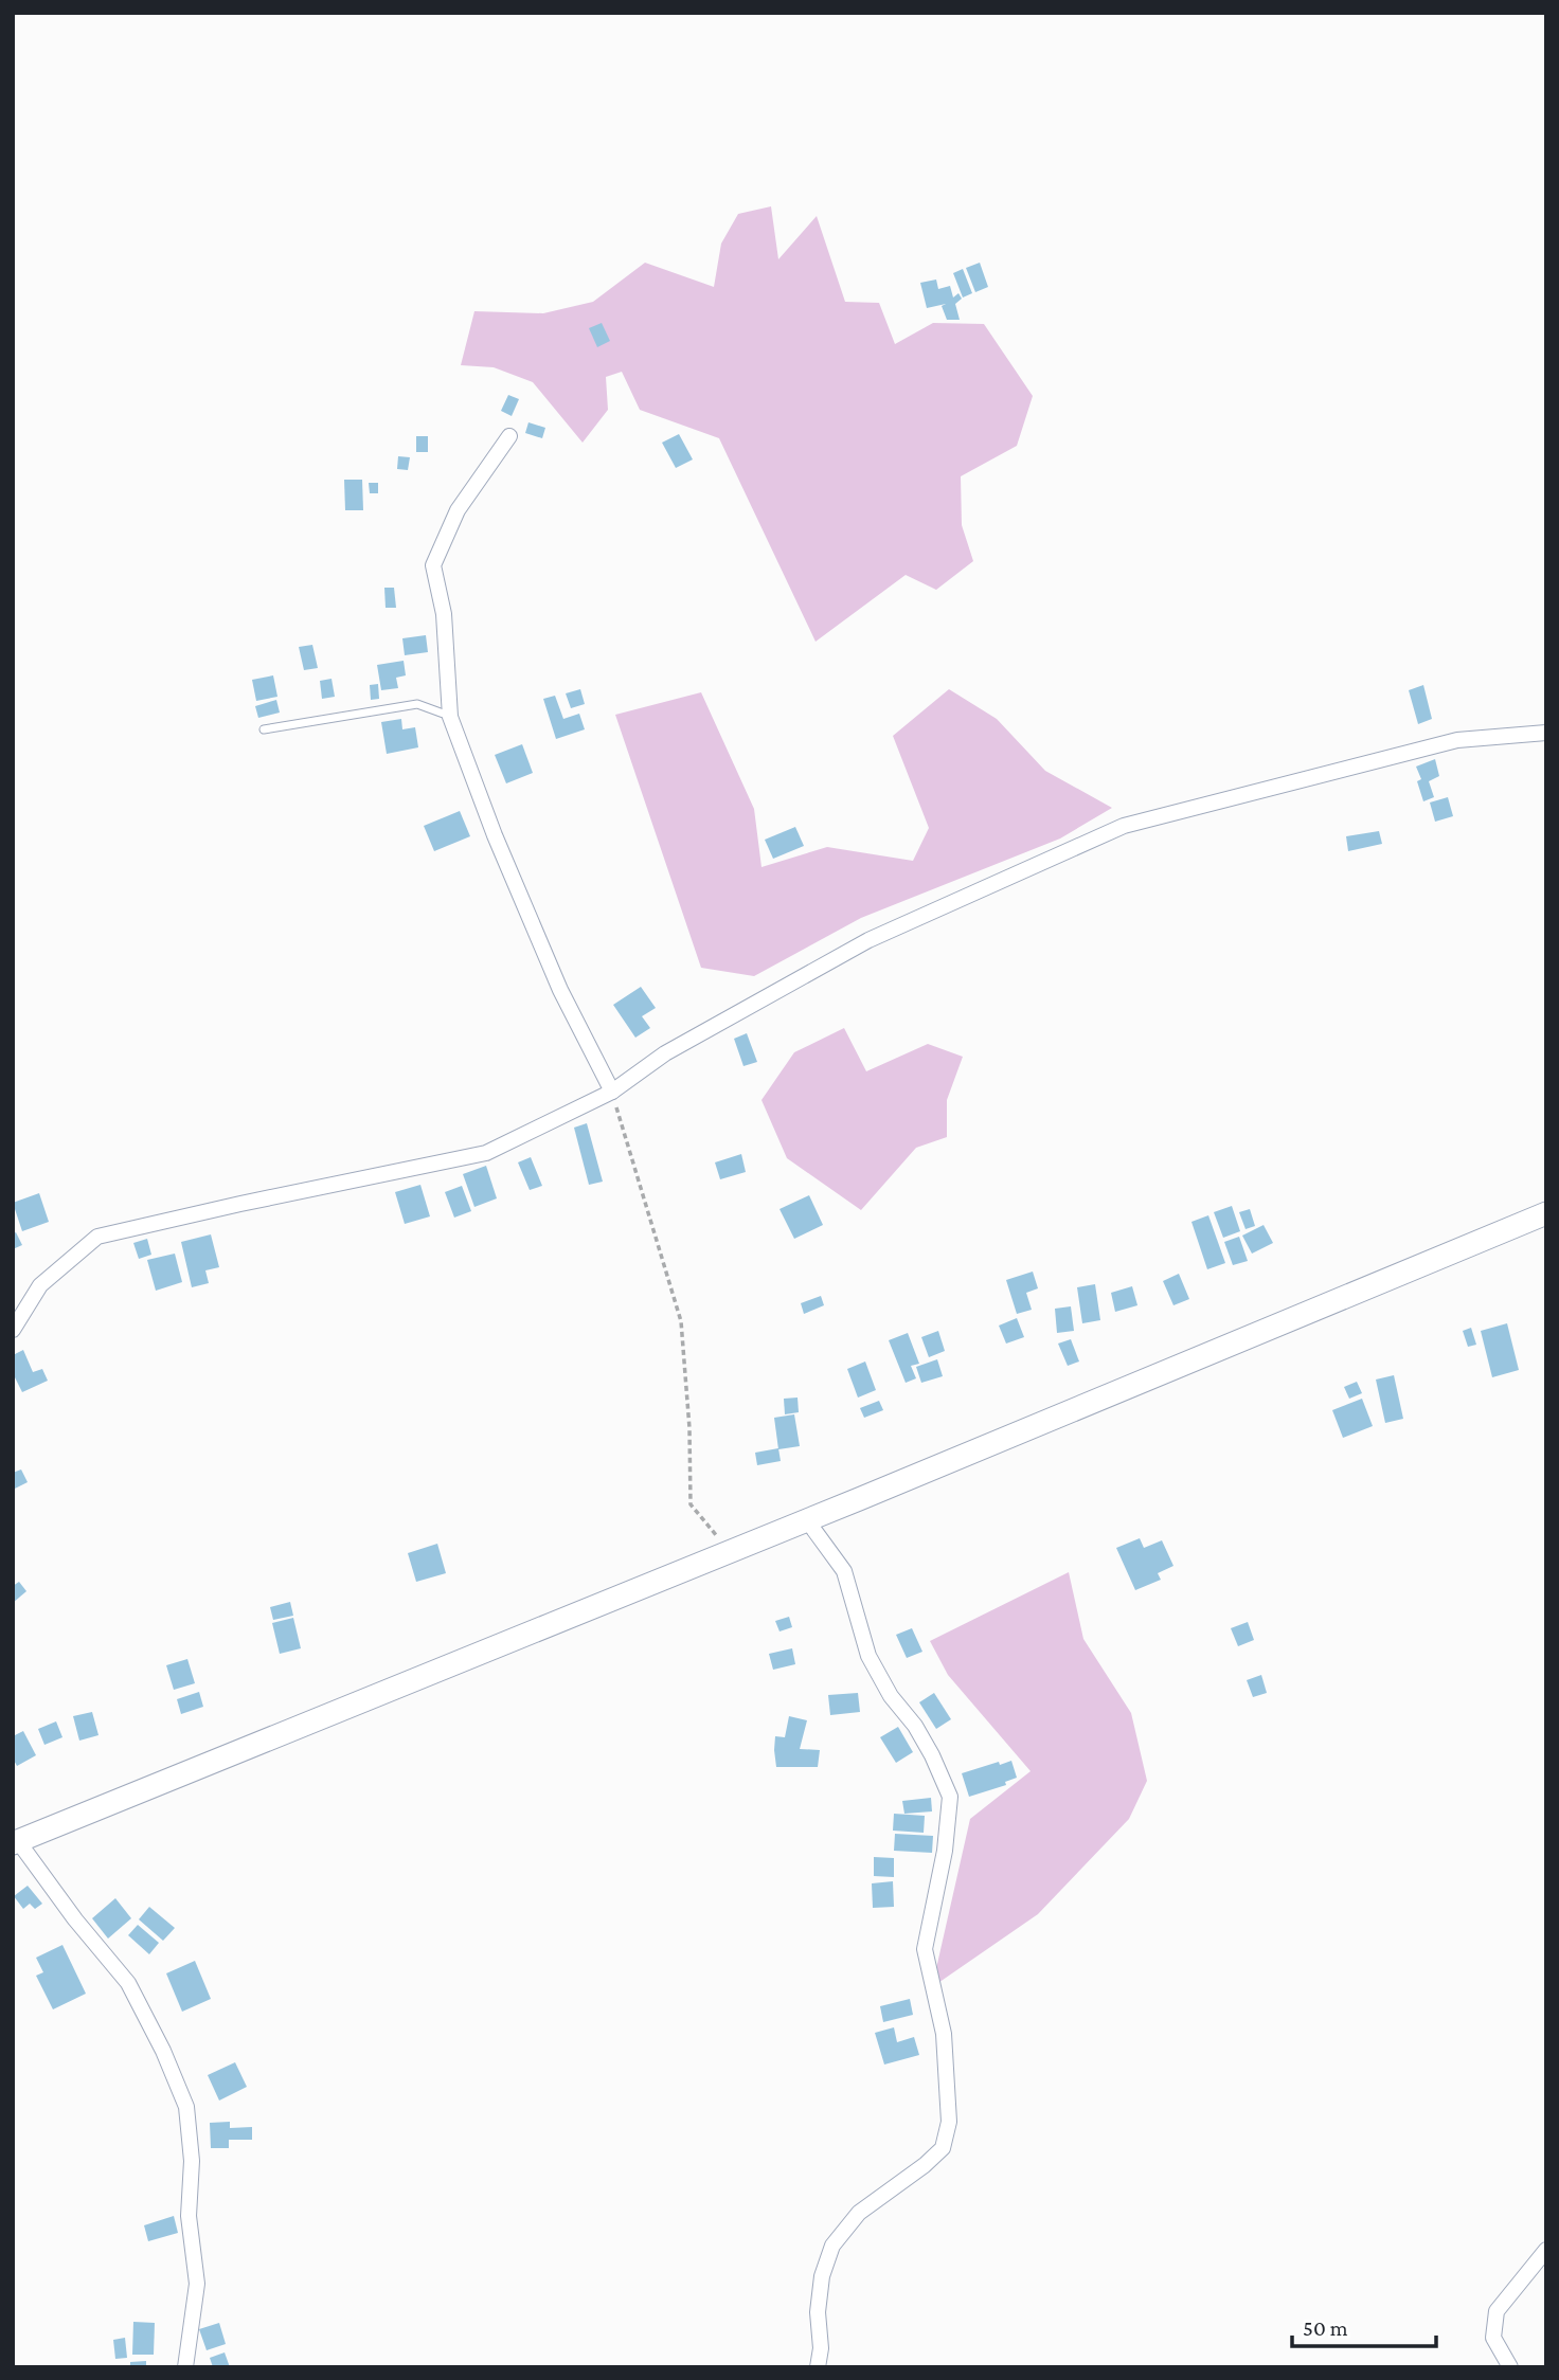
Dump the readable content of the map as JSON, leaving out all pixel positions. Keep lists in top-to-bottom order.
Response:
{
  "scale_bar": "50 m"
}
